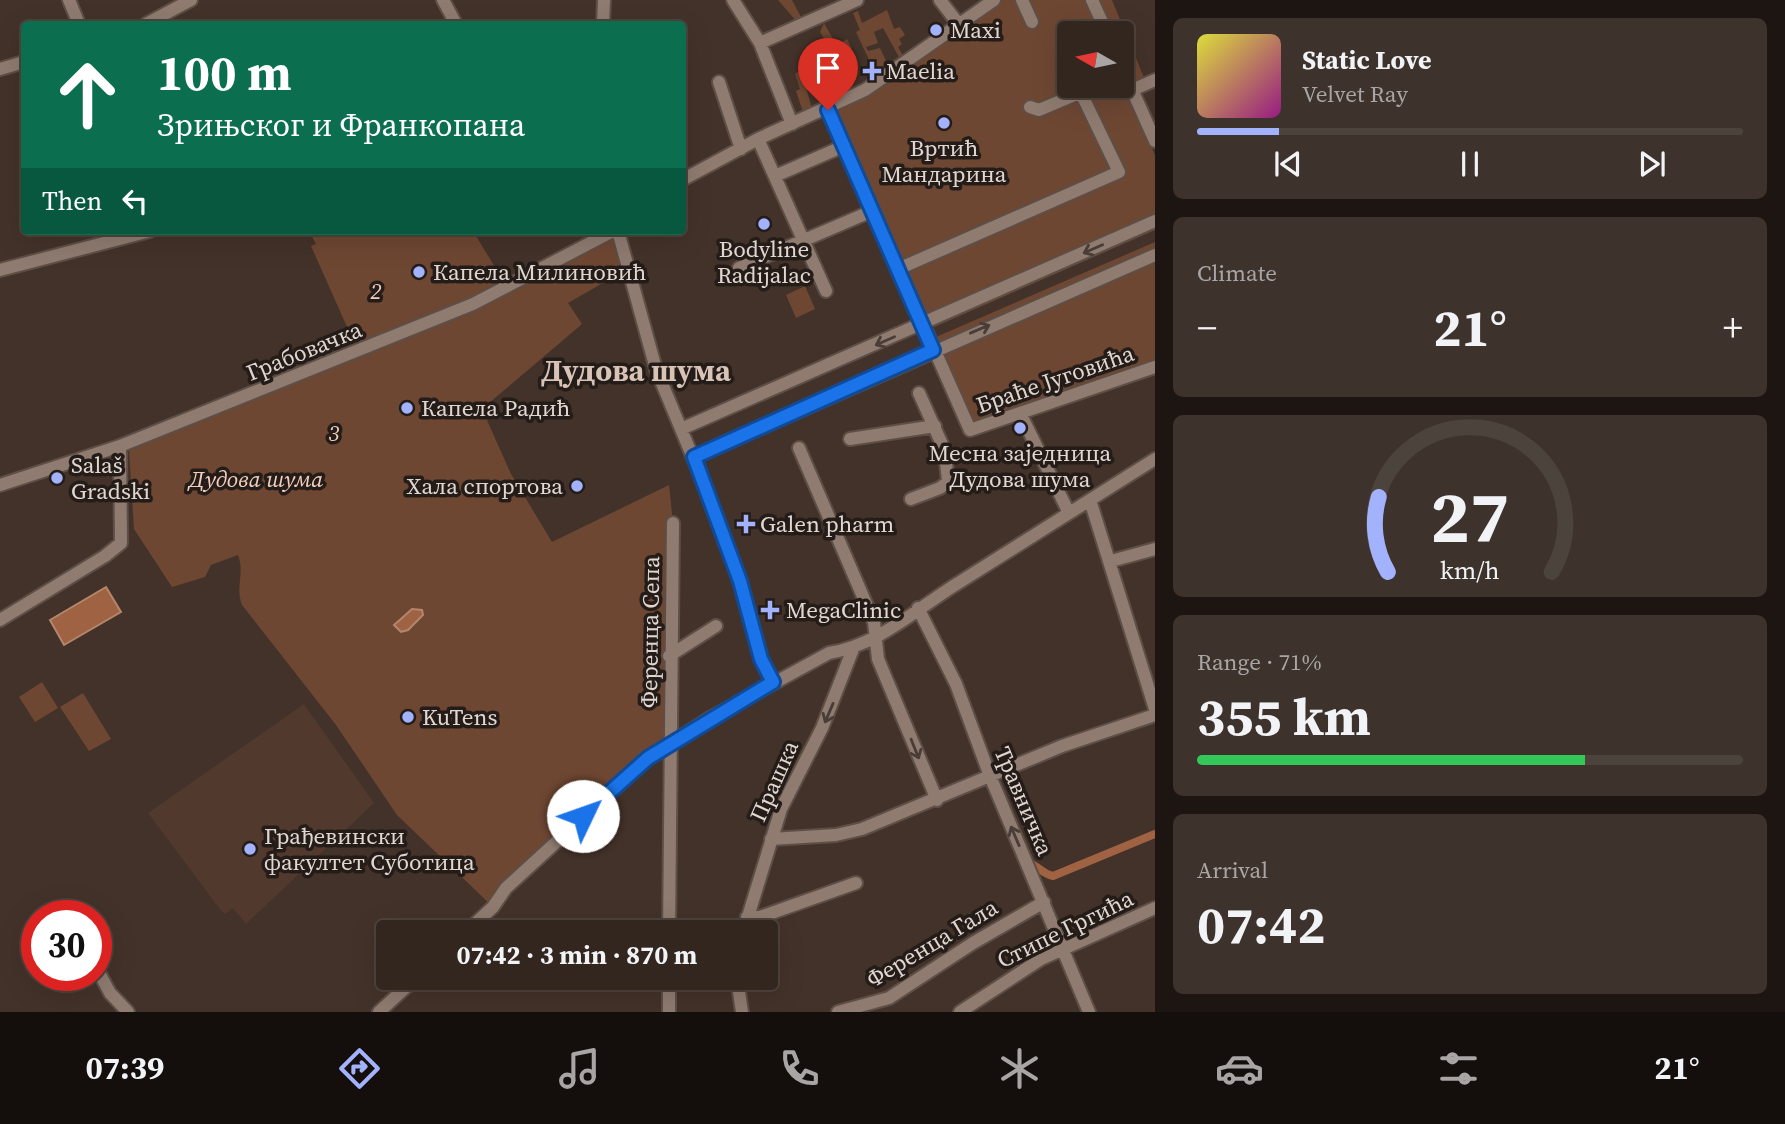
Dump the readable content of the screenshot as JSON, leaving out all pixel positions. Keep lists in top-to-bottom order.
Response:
{
  "streets": {
    "street": [
      "Грабовачка",
      "Браће Југовића",
      "Ференца Сепа",
      "Прашка",
      "Травничка",
      "Стипе Гргића",
      "Ференца Гала"
    ]
  },
  "crossings": [
    ["Травничка", "Стипе Гргића"],
    ["Травничка", "Ференца Гала"]
  ],
  "one_way": ["Прашка"],
  "districts": ["Дудова шума"],
  "parks": ["2", "3", "Дудова шума"],
  "places": {
    "other": [
      "Maxi",
      "Вртић Мандарина",
      "Bodyline Radijalac",
      "Капела Милиновић",
      "Капела Радић",
      "Месна заједница Дудова шума",
      "Salaš Gradski",
      "Хала спортова",
      "KuTens",
      "Грађевински факултет Суботица"
    ],
    "health": ["Maelia", "Galen pharm", "MegaClinic"]
  },
  "north": "left",
  "page": {
    "turn": ["100 m", "Зрињског и Франкопана"],
    "song": ["Static Love", "Velvet Ray"],
    "then": "Then",
    "tile": [
      "Climate",
      ["Range · 71%", "355 km"],
      ["Arrival", "07:42"]
    ],
    "heat": ["−", "21°", "+"],
    "limit": "30",
    "trip": "07:42 · 3 min · 870 m",
    "tabs": ["07:39", "21°"],
    "gauge": ["27", "km/h"]
  }
}
